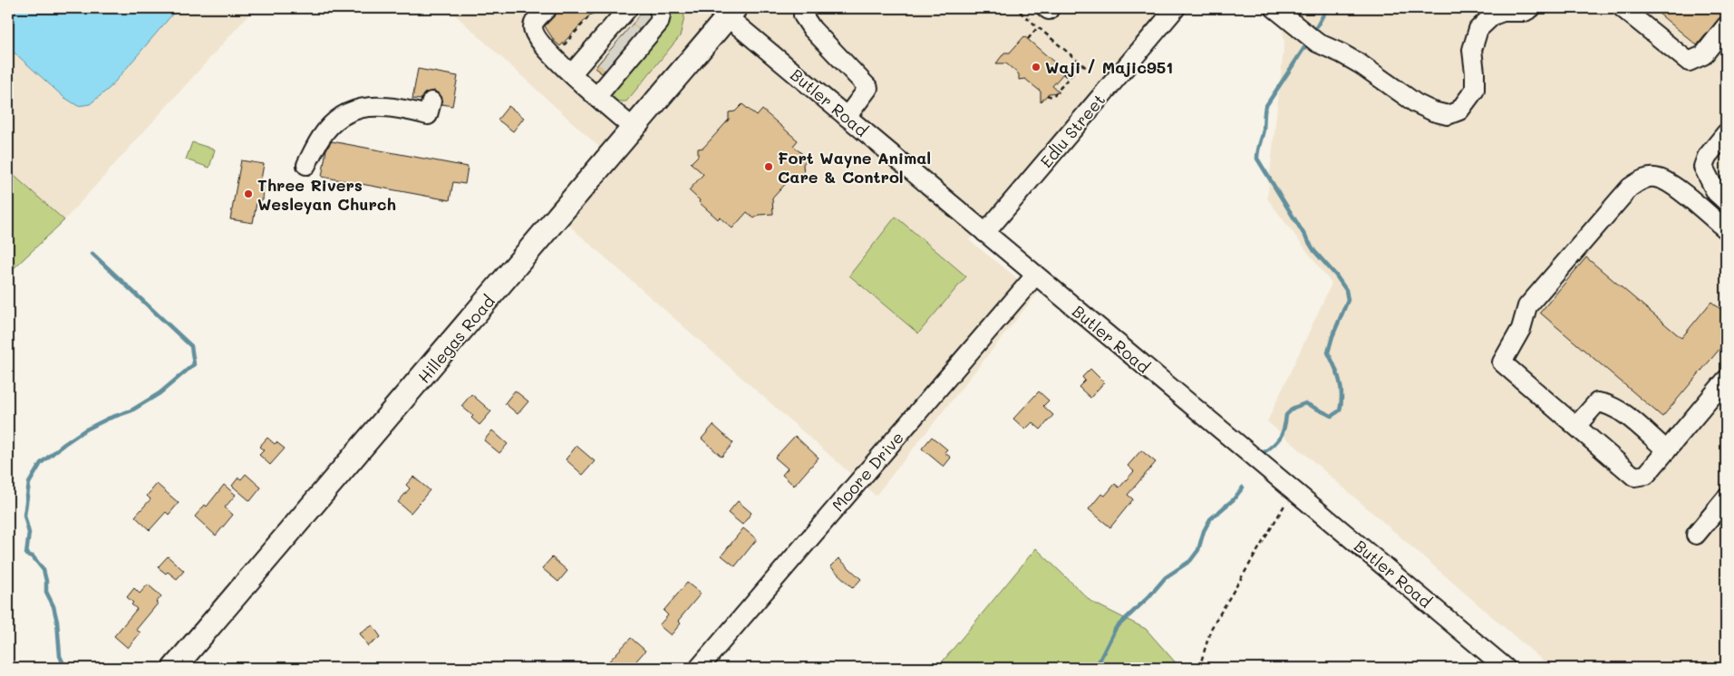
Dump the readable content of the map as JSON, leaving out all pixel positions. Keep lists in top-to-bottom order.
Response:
{
  "streets": {
    "main road": ["Hillegas Road"],
    "street": ["Butler Road", "Edlu Street", "Moore Drive"]
  },
  "crossings": [
    ["Butler Road", "Edlu Street"],
    ["Butler Road", "Hillegas Road"],
    ["Butler Road", "Moore Drive"]
  ],
  "places": ["Waji / Majic951", "Fort Wayne Animal Care & Control", "Three Rivers Wesleyan Church"]
}
